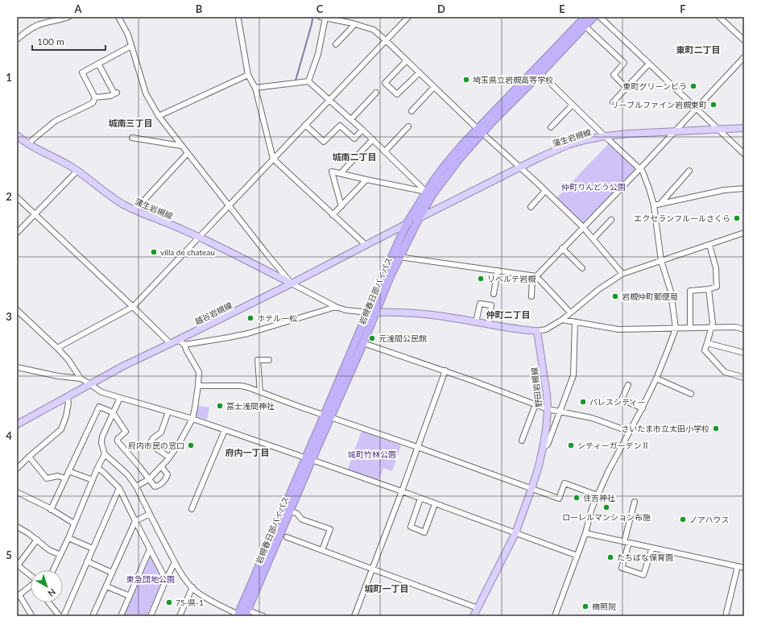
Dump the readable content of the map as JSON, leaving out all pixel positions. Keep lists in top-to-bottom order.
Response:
{
  "streets": {
    "highway": ["岩槻春日部バイパス"],
    "main road": ["蒲生岩槻線", "越谷岩槻線", "野田岩槻線"]
  },
  "crossings": [
    ["蒲生岩槻線", "岩槻春日部バイパス"],
    ["蒲生岩槻線", "越谷岩槻線"],
    ["岩槻春日部バイパス", "越谷岩槻線"]
  ],
  "districts": [
    "東町二丁目",
    "城南三丁目",
    "城南二丁目",
    "仲町二丁目",
    "府内一丁目",
    "城町一丁目"
  ],
  "parks": ["仲町りんどう公園", "城町竹林公園", "東急団地公園"],
  "places": [
    "埼玉県立岩槻高等学校",
    "東町グリーンビラ",
    "リーブルファイン岩槻東町",
    "エクセランフルールさくら",
    "villa de chateau",
    "リベルテ岩槻",
    "岩槻仲町郵便局",
    "ホテル一松",
    "元浅間公民館",
    "パレスシティー",
    "冨士浅間神社",
    "さいたま市立太田小学校",
    "府内市民の窓口",
    "シティーガーデンⅡ",
    "住吉神社",
    "ローレルマンション布施",
    "ノアハウス",
    "たちばな保育園",
    "75-県-1",
    "梅照院"
  ],
  "scale_bar": "100 m",
  "north": "bottom right",
  "grid": {
    "columns": [
      "A",
      "B",
      "C",
      "D",
      "E",
      "F"
    ],
    "rows": [
      "1",
      "2",
      "3",
      "4",
      "5"
    ]
  }
}
